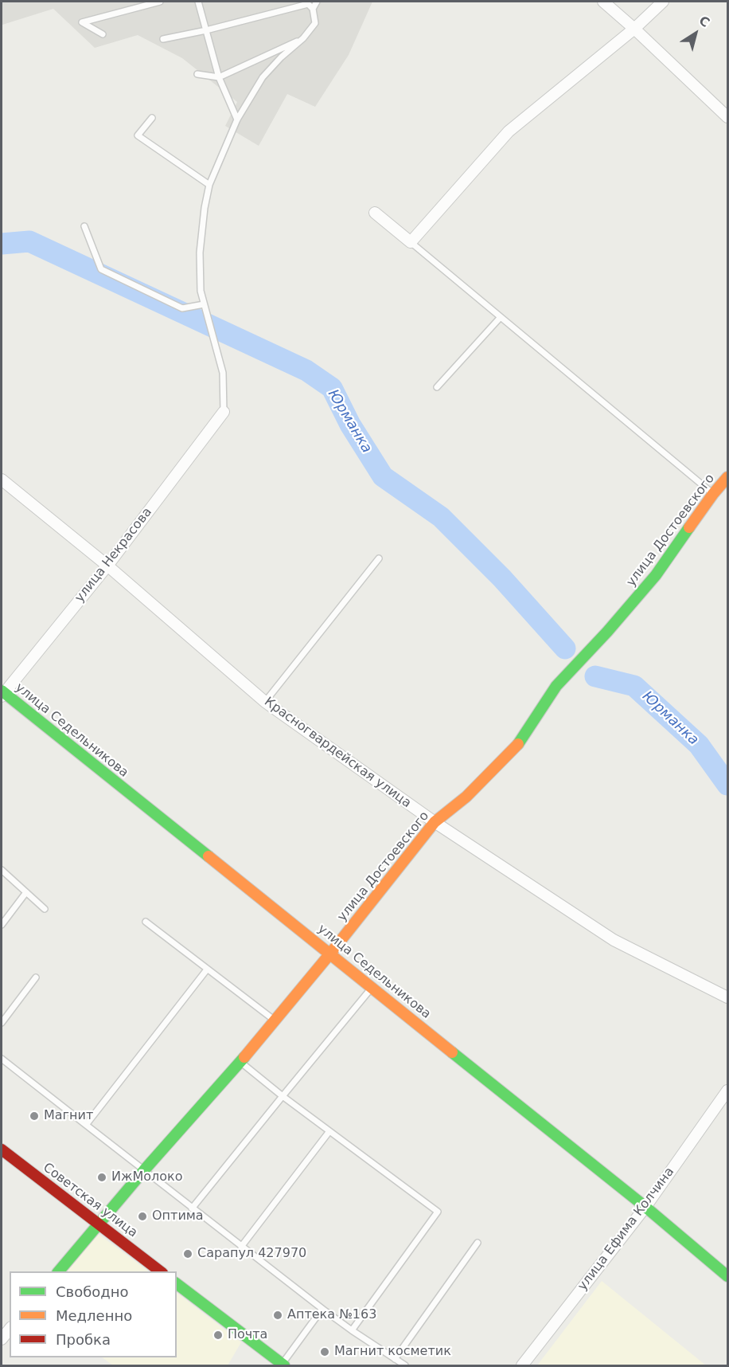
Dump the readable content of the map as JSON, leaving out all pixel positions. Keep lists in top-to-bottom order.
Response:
{
  "streets": {
    "street": [
      "улица Достоевского",
      "улица Некрасова",
      "улица Седельникова",
      "Красногвардейская улица",
      "Советская улица",
      "улица Ефима Колчина"
    ]
  },
  "crossings": [
    ["улица Достоевского", "улица Седельникова"],
    ["улица Достоевского", "Красногвардейская улица"],
    ["улица Достоевского", "Советская улица"],
    ["улица Некрасова", "улица Седельникова"],
    ["улица Некрасова", "Красногвардейская улица"],
    ["улица Седельникова", "улица Ефима Колчина"]
  ],
  "water": ["Юрманка"],
  "places": [
    "Магнит",
    "ИжМолоко",
    "Оптима",
    "Сарапул 427970",
    "Аптека №163",
    "Почта",
    "Магнит косметик"
  ],
  "legend": ["Свободно", "Медленно", "Пробка"],
  "north": "top right"
}
